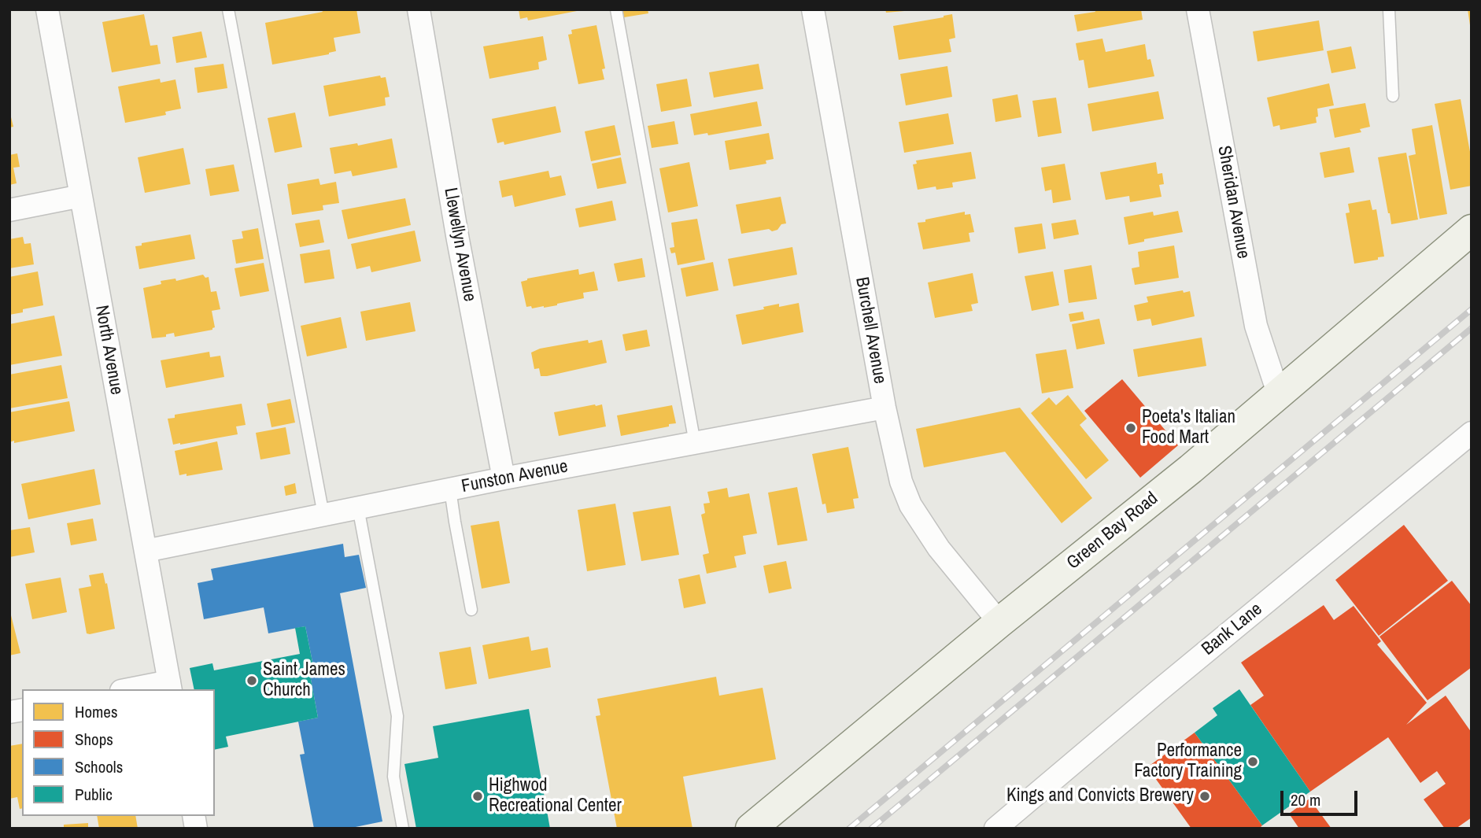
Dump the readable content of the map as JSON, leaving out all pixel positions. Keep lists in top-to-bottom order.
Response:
{
  "streets": {
    "street": [
      "Sheridan Avenue",
      "Llewellyn Avenue",
      "Burchell Avenue",
      "North Avenue",
      "Funston Avenue",
      "Green Bay Road",
      "Bank Lane"
    ]
  },
  "crossings": [
    ["Sheridan Avenue", "Green Bay Road"],
    ["Llewellyn Avenue", "Funston Avenue"],
    ["Burchell Avenue", "Funston Avenue"],
    ["Burchell Avenue", "Green Bay Road"],
    ["North Avenue", "Funston Avenue"]
  ],
  "places": [
    "Poeta's Italian Food Mart",
    "Saint James Church",
    "Performance Factory Training",
    "Highwod Recreational Center",
    "Kings and Convicts Brewery"
  ],
  "legend": [
    "Homes",
    "Shops",
    "Schools",
    "Public"
  ],
  "scale_bar": "20 m"
}
